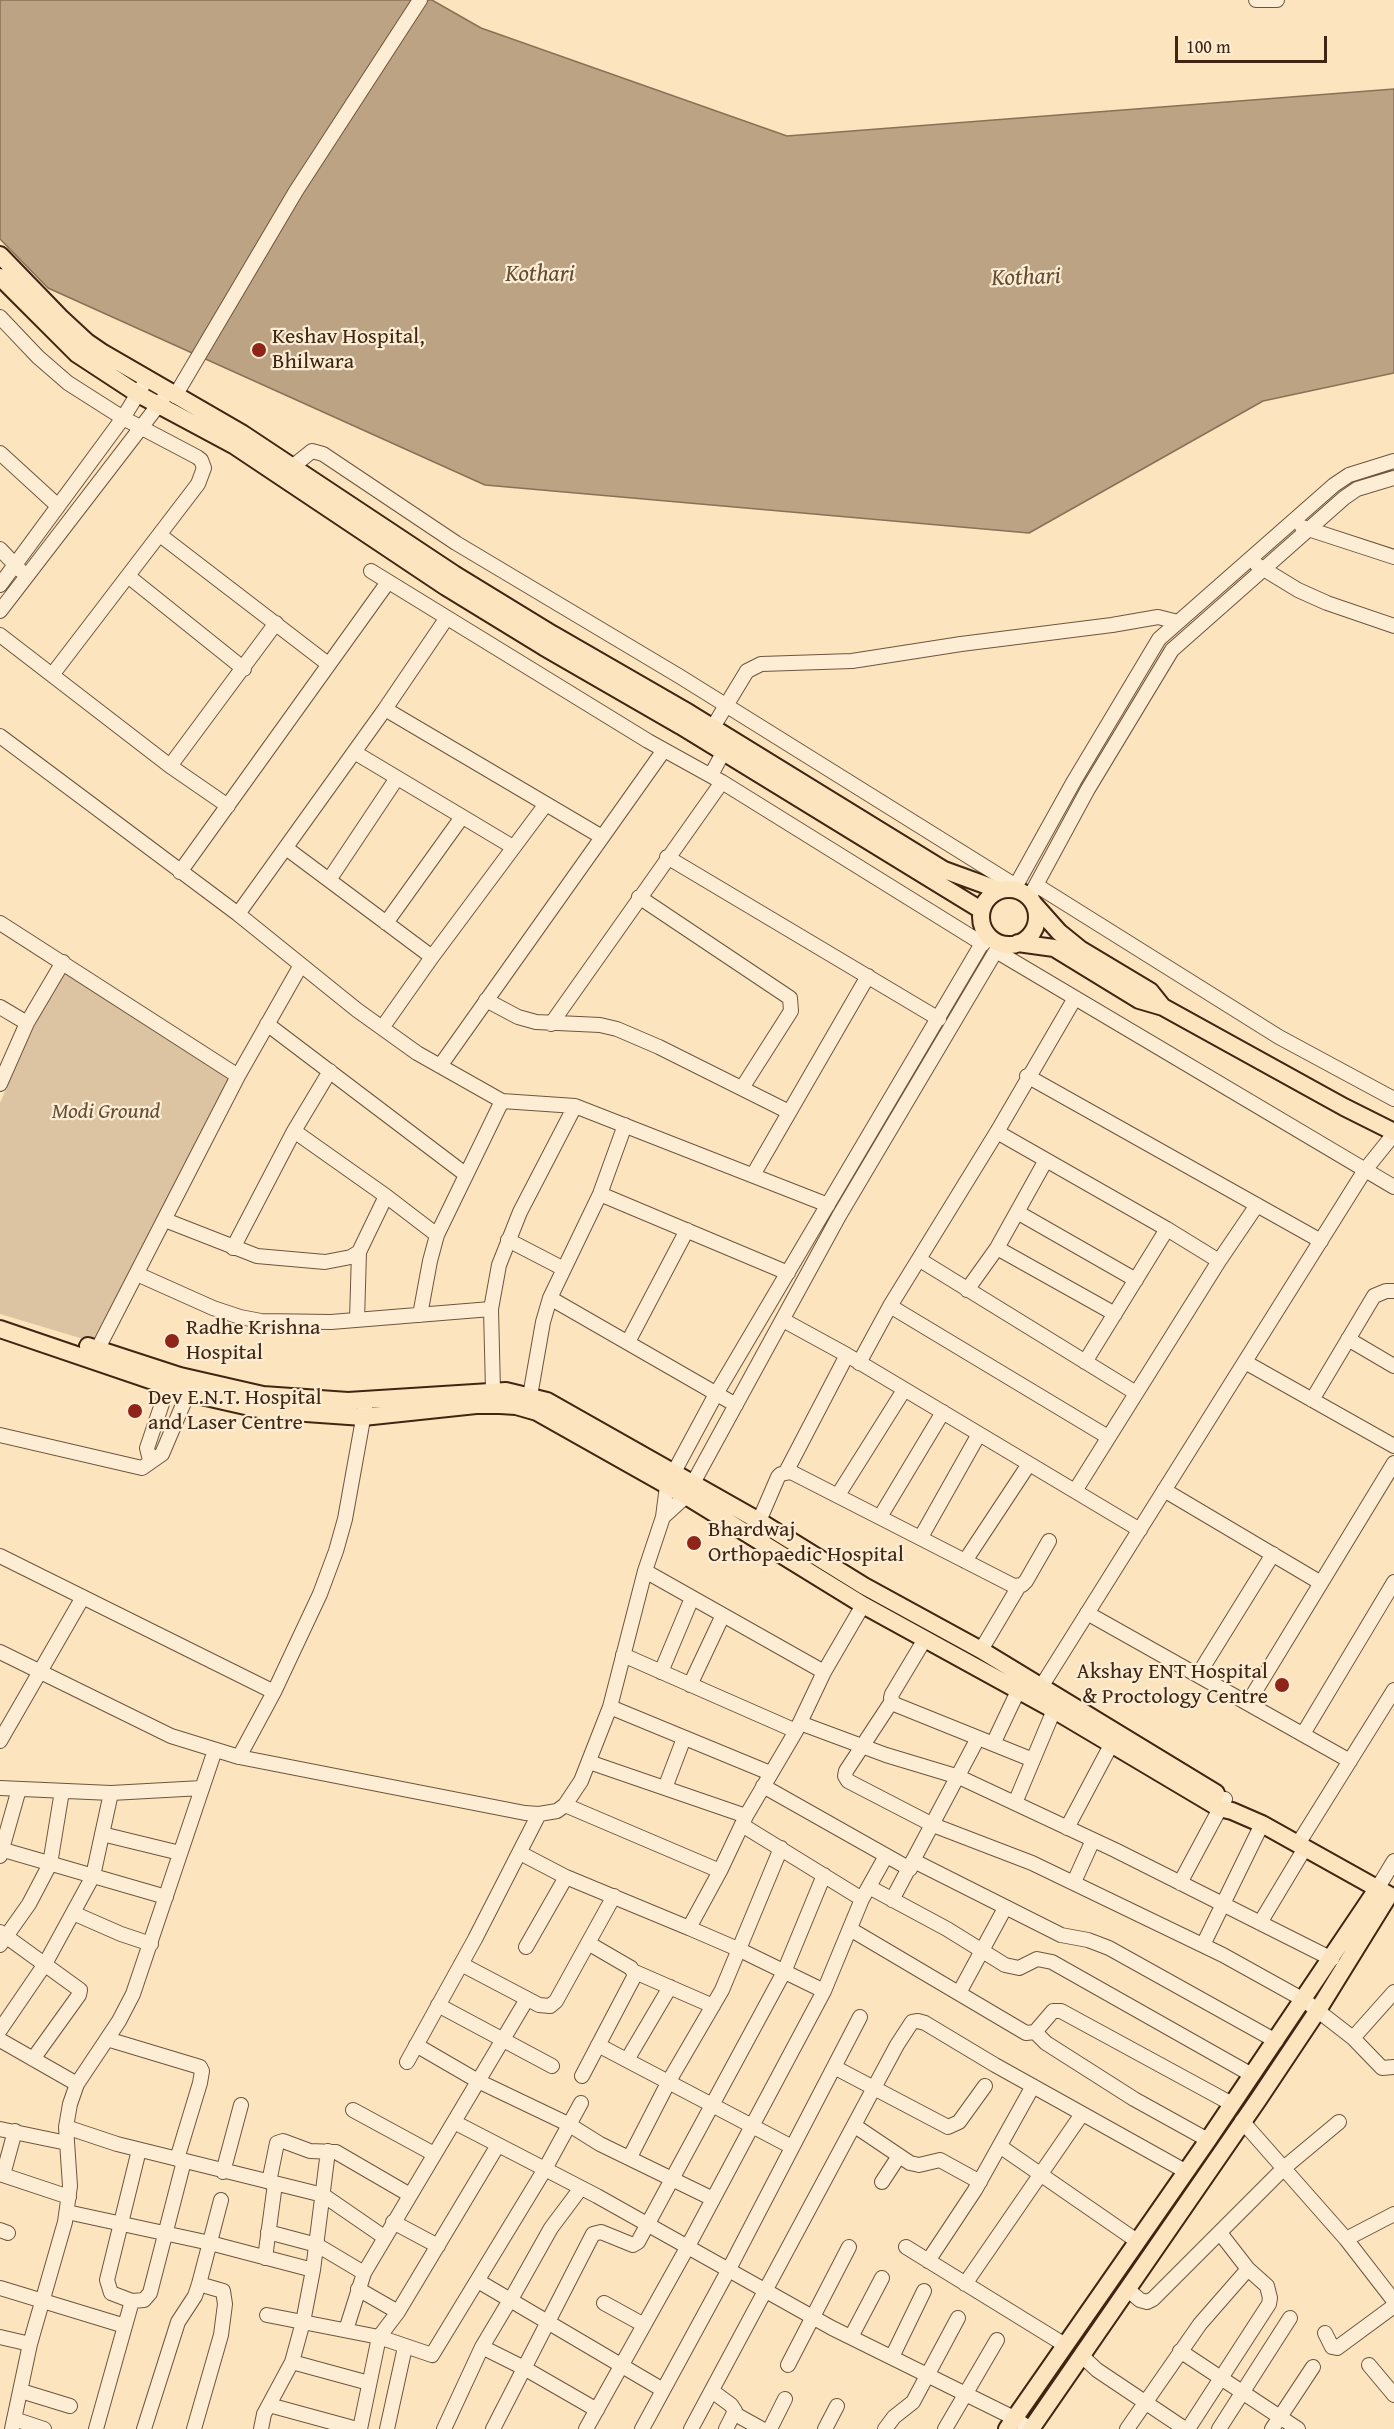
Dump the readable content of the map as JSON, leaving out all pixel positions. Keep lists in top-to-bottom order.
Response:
{
  "water": ["Kothari"],
  "parks": ["Modi Ground"],
  "places": [
    "Keshav Hospital, Bhilwara",
    "Radhe Krishna Hospital",
    "Dev E.N.T. Hospital and Laser Centre",
    "Bhardwaj Orthopaedic Hospital",
    "Akshay ENT Hospital & Proctology Centre"
  ],
  "scale_bar": "100 m"
}
